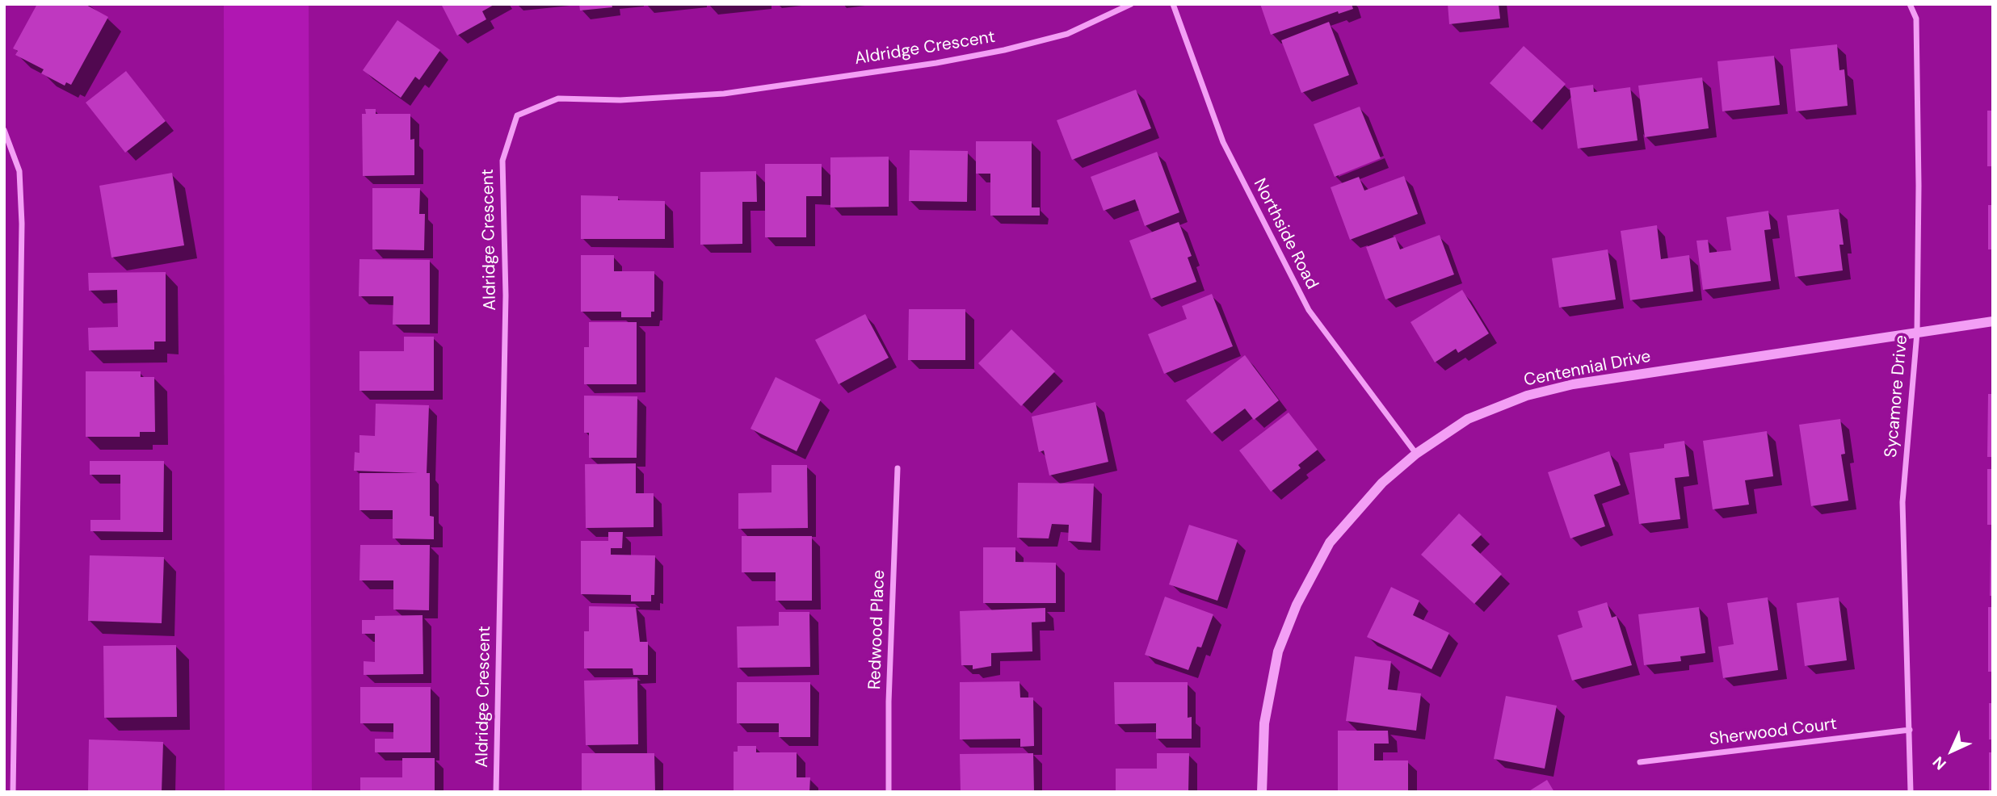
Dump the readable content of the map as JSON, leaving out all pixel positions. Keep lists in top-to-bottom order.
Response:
{
  "streets": {
    "street": [
      "Aldridge Crescent",
      "Northside Road",
      "Centennial Drive",
      "Sycamore Drive",
      "Redwood Place",
      "Sherwood Court"
    ]
  },
  "crossings": [
    ["Northside Road", "Centennial Drive"],
    ["Centennial Drive", "Sycamore Drive"],
    ["Sycamore Drive", "Sherwood Court"]
  ],
  "north": "bottom left"
}
